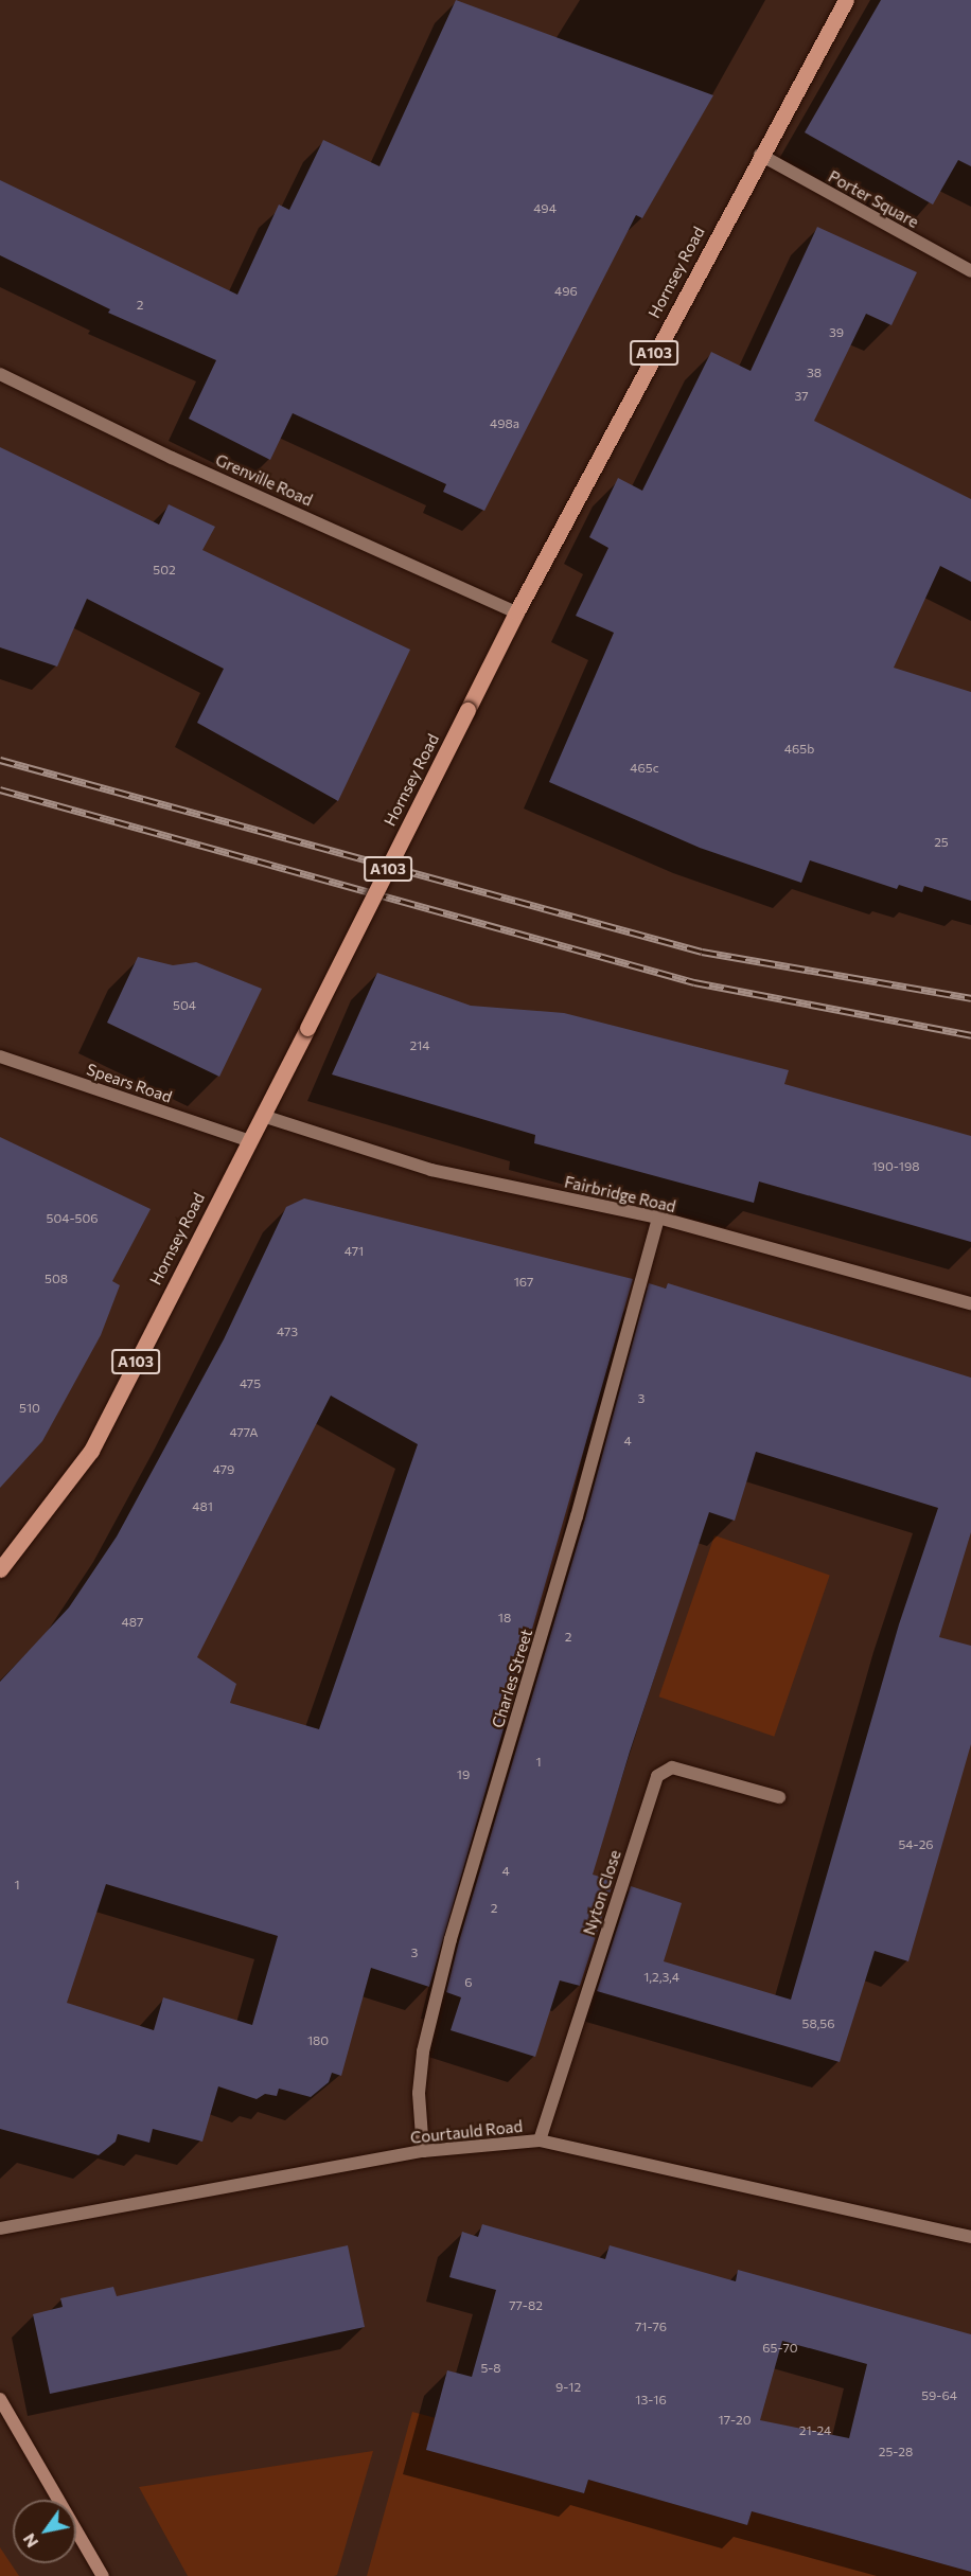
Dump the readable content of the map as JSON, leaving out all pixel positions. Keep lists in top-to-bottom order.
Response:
{
  "streets": {
    "main road": ["Hornsey Road", "A103"],
    "street": [
      "Porter Square",
      "Grenville Road",
      "Spears Road",
      "Fairbridge Road",
      "Charles Street",
      "Nyton Close",
      "Courtauld Road"
    ]
  },
  "crossings": [
    ["Porter Square", "Hornsey Road"],
    ["Hornsey Road", "Grenville Road"],
    ["Hornsey Road", "Spears Road"],
    ["Hornsey Road", "Fairbridge Road"],
    ["Fairbridge Road", "Charles Street"],
    ["Charles Street", "Courtauld Road"],
    ["Nyton Close", "Courtauld Road"]
  ],
  "house_numbers": [
    "494",
    "496",
    "2",
    "39",
    "38",
    "37",
    "498a",
    "502",
    "465b",
    "465c",
    "25",
    "504",
    "214",
    "190-198",
    "504-506",
    "471",
    "508",
    "167",
    "473",
    "475",
    "3",
    "510",
    "477A",
    "4",
    "479",
    "481",
    "18",
    "487",
    "2",
    "1",
    "19",
    "54-26",
    "4",
    "1",
    "2",
    "3",
    "1,2,3,4",
    "6",
    "58,56",
    "180",
    "77-82",
    "71-76",
    "65-70",
    "5-8",
    "9-12",
    "59-64",
    "13-16",
    "17-20",
    "21-24",
    "25-28"
  ],
  "north": "bottom left"
}
